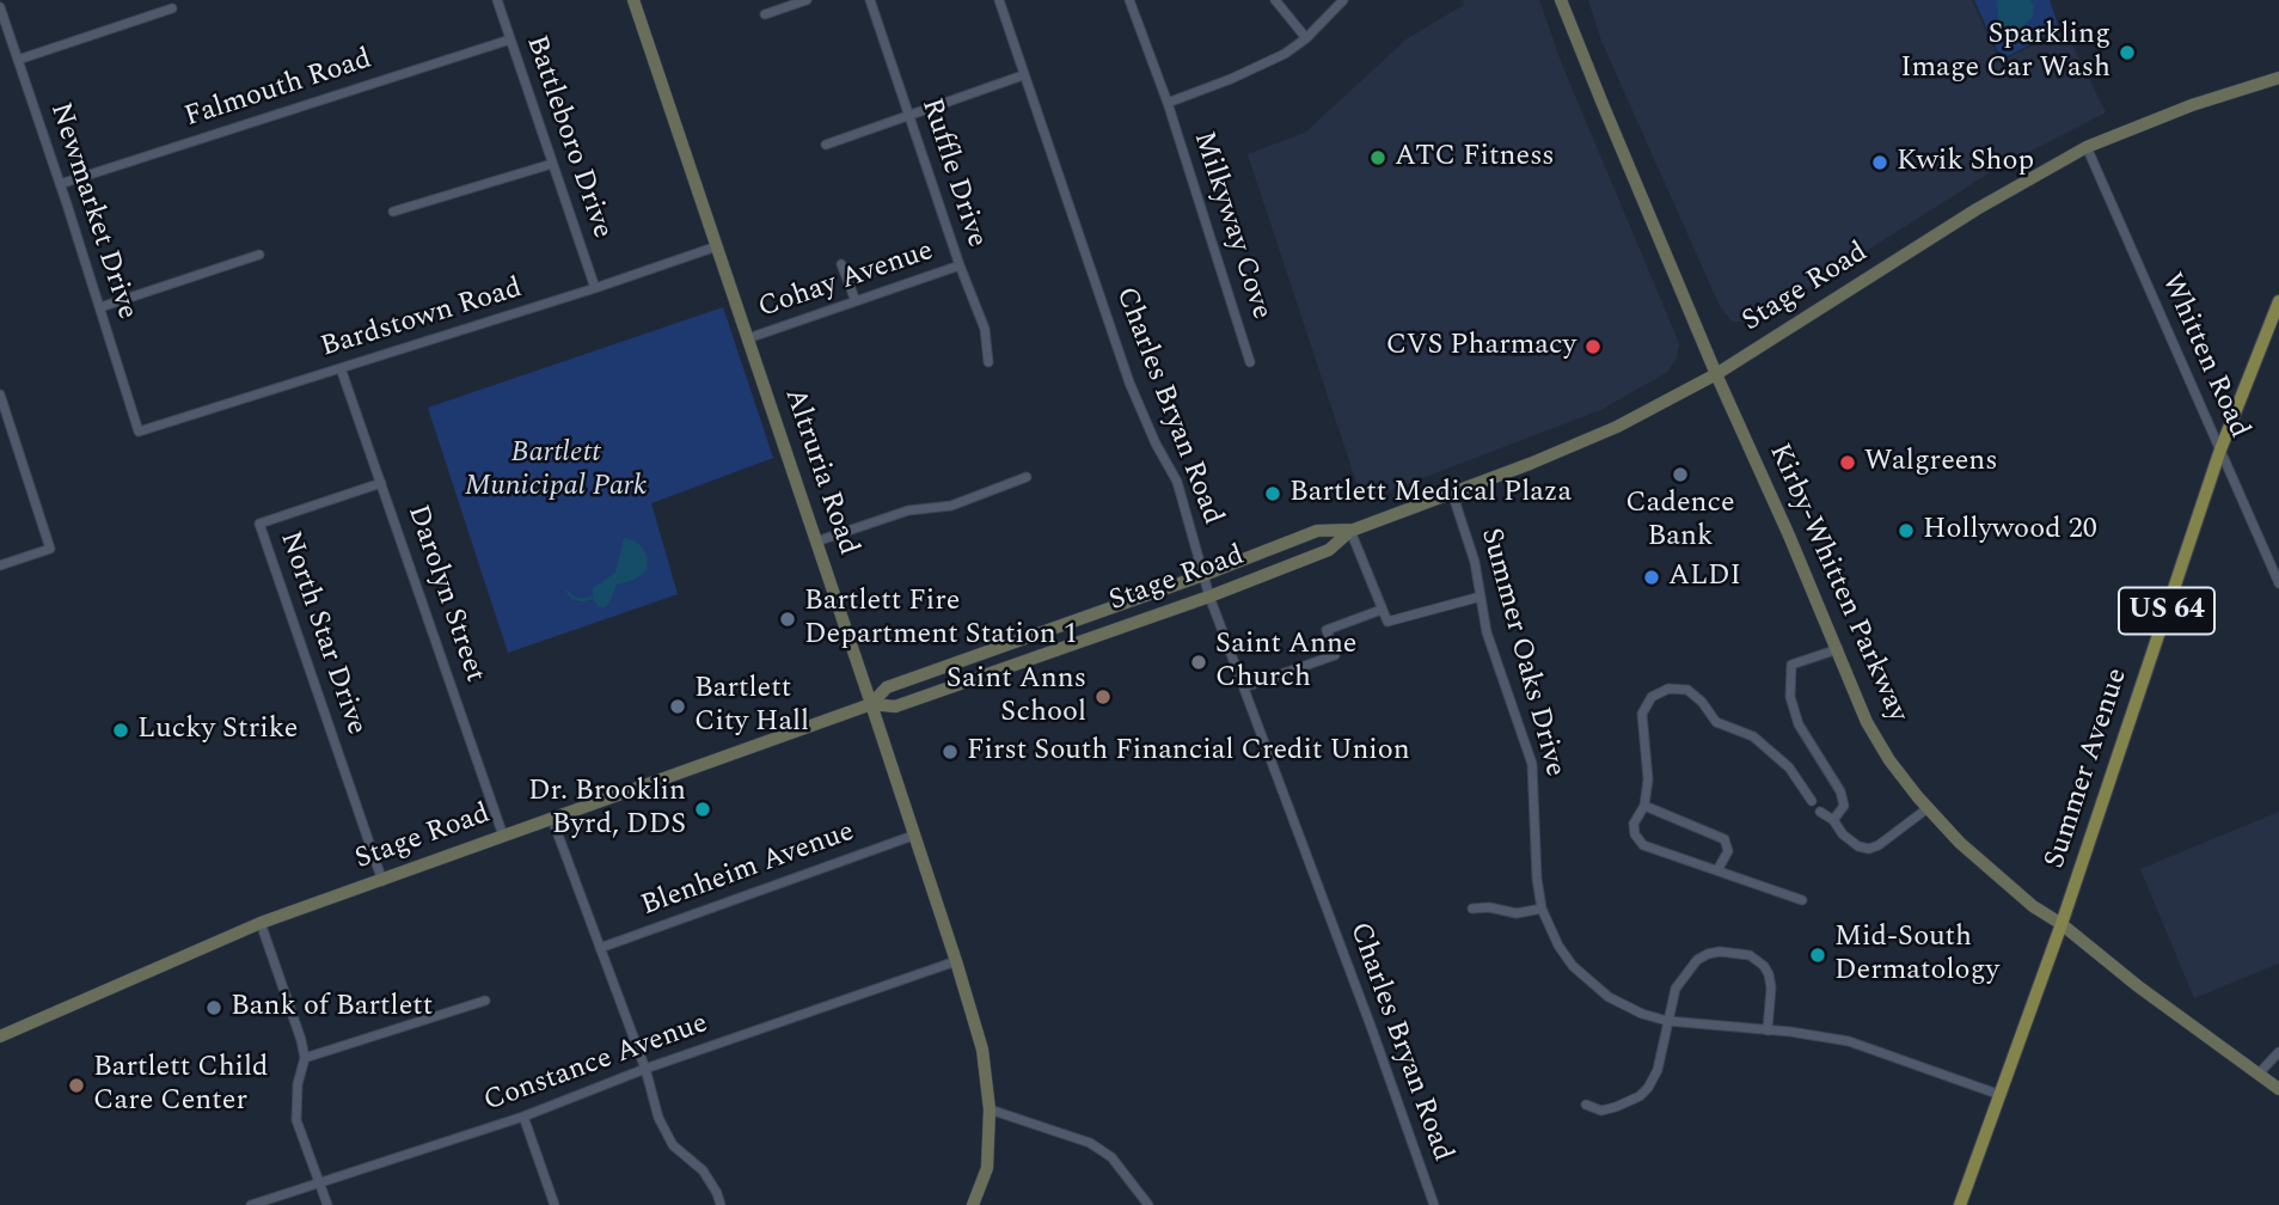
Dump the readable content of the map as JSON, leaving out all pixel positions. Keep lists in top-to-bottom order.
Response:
{
  "streets": {
    "main road": [
      "Stage Road",
      "Altruria Road",
      "Kirby-Whitten Parkway",
      "US 64",
      "Summer Avenue"
    ],
    "street": [
      "Falmouth Road",
      "Battleboro Drive",
      "Ruffle Drive",
      "Newmarket Drive",
      "Milkyway Cove",
      "Cohay Avenue",
      "Bardstown Road",
      "Whitten Road",
      "Charles Bryan Road",
      "Darolyn Street",
      "North Star Drive",
      "Summer Oaks Drive",
      "Blenheim Avenue",
      "Constance Avenue"
    ]
  },
  "crossings": [
    ["Falmouth Road", "Battleboro Drive"],
    ["Falmouth Road", "Newmarket Drive"],
    ["Battleboro Drive", "Bardstown Road"],
    ["Ruffle Drive", "Cohay Avenue"],
    ["Newmarket Drive", "Bardstown Road"],
    ["Cohay Avenue", "Altruria Road"],
    ["Stage Road", "Whitten Road"],
    ["Stage Road", "Charles Bryan Road"],
    ["Stage Road", "Altruria Road"],
    ["Stage Road", "Kirby-Whitten Parkway"],
    ["Stage Road", "Darolyn Street"],
    ["Stage Road", "North Star Drive"],
    ["Stage Road", "Summer Oaks Drive"],
    ["Bardstown Road", "Altruria Road"],
    ["Bardstown Road", "Darolyn Street"],
    ["Whitten Road", "Summer Avenue"],
    ["Altruria Road", "Blenheim Avenue"],
    ["Altruria Road", "Constance Avenue"],
    ["Kirby-Whitten Parkway", "Summer Avenue"],
    ["Darolyn Street", "North Star Drive"],
    ["Summer Oaks Drive", "Summer Avenue"]
  ],
  "parks": ["Bartlett Municipal Park"],
  "places": [
    "Sparkling Image Car Wash",
    "ATC Fitness",
    "Kwik Shop",
    "CVS Pharmacy",
    "Walgreens",
    "Cadence Bank",
    "Bartlett Medical Plaza",
    "Hollywood 20",
    "ALDI",
    "Bartlett Fire Department Station 1",
    "Saint Anne Church",
    "Saint Anns School",
    "Bartlett City Hall",
    "Lucky Strike",
    "First South Financial Credit Union",
    "Dr. Brooklin Byrd, DDS",
    "Mid-South Dermatology",
    "Bank of Bartlett",
    "Bartlett Child Care Center"
  ]
}
